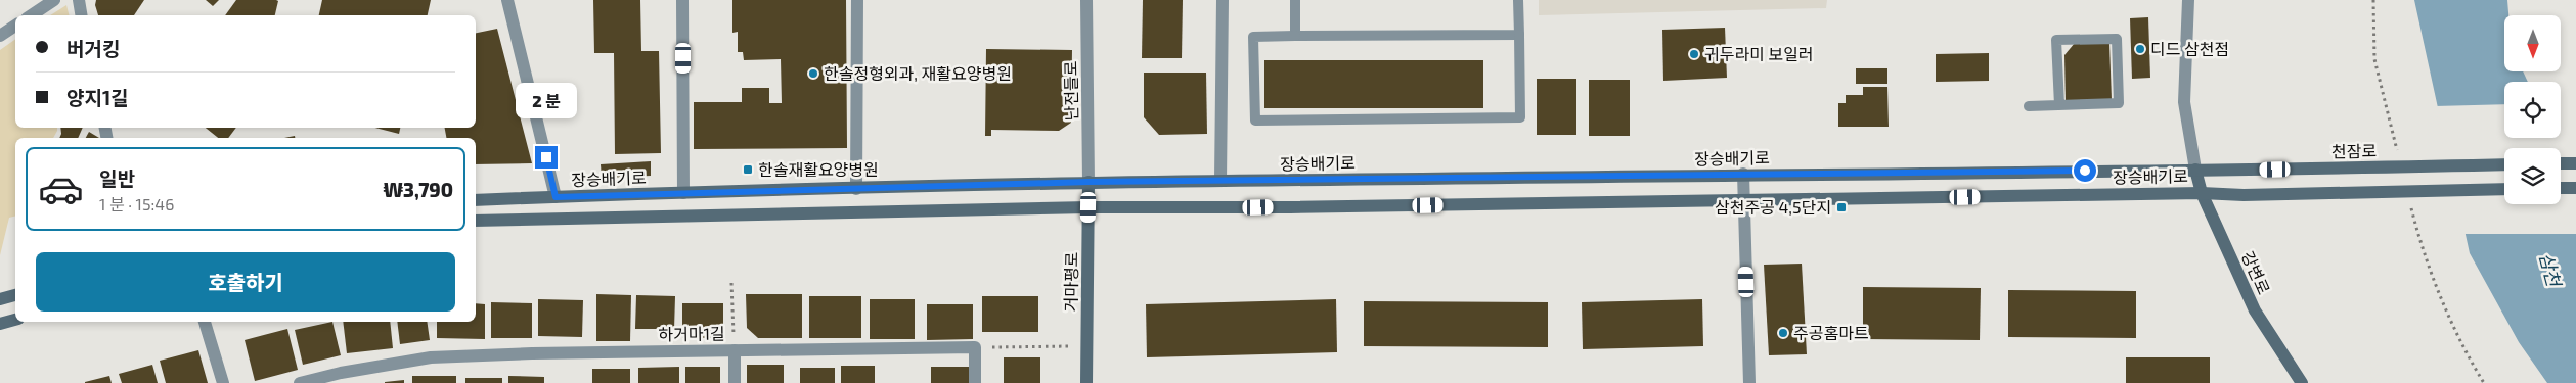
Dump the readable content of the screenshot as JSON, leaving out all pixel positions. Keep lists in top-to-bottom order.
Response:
{
  "streets": {
    "street": [
      "난전들로",
      "천잠로",
      "장승배기로",
      "강변로",
      "거마평로",
      "하거마1길"
    ]
  },
  "crossings": [
    ["난전들로", "장승배기로"],
    ["난전들로", "거마평로"],
    ["천잠로", "장승배기로"],
    ["천잠로", "강변로"],
    ["장승배기로", "강변로"],
    ["장승배기로", "거마평로"]
  ],
  "water": ["삼천"],
  "places": {
    "other": [
      "디드 삼천점",
      "귀두라미 보일러",
      "한솔정형외과, 재활요양병원",
      "주공홈마트"
    ],
    "transit": ["한솔재활요양병원", "삼천주공 4,5단지"]
  },
  "north": "bottom",
  "page": {
    "banner": ["버거킹", "양지1길"],
    "bubble": "2 분",
    "list": [
      {
        "name": "일반",
        "note": "1 분 · 15:46",
        "value": "₩3,790"
      }
    ],
    "buttons": "호출하기"
  }
}
